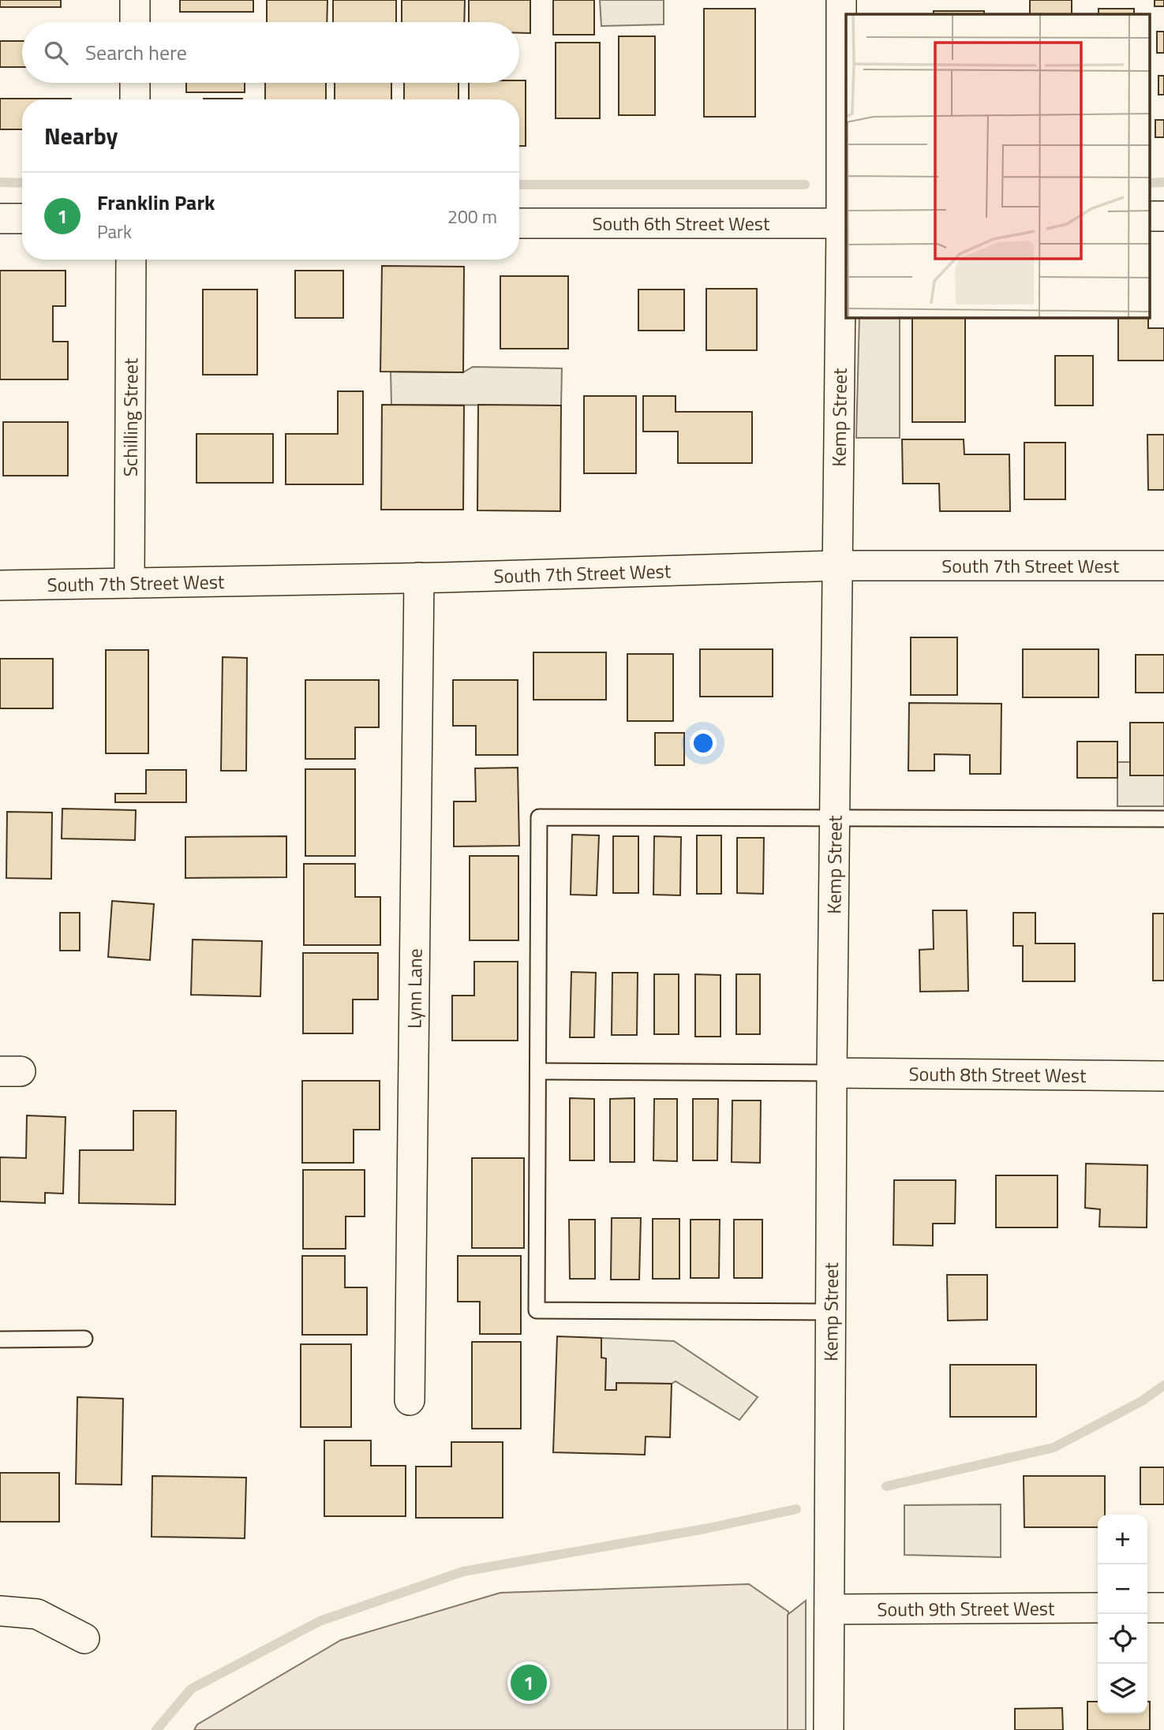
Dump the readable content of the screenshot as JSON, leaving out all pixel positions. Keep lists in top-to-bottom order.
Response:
{
  "streets": {
    "street": [
      "South 6th Street West",
      "Schilling Street",
      "Kemp Street",
      "South 7th Street West",
      "Lynn Lane",
      "South 8th Street West",
      "South 9th Street West"
    ]
  },
  "crossings": [
    ["South 6th Street West", "Kemp Street"],
    ["Schilling Street", "South 7th Street West"],
    ["Kemp Street", "South 7th Street West"],
    ["Kemp Street", "South 8th Street West"],
    ["Kemp Street", "South 9th Street West"],
    ["South 7th Street West", "Lynn Lane"]
  ],
  "page": {
    "search": "Search here",
    "heading": "Nearby",
    "list": [
      {
        "mark": "1",
        "name": "Franklin Park",
        "note": "Park",
        "value": "200 m"
      }
    ],
    "map_buttons": ["+", "−"],
    "pins": "1"
  }
}
